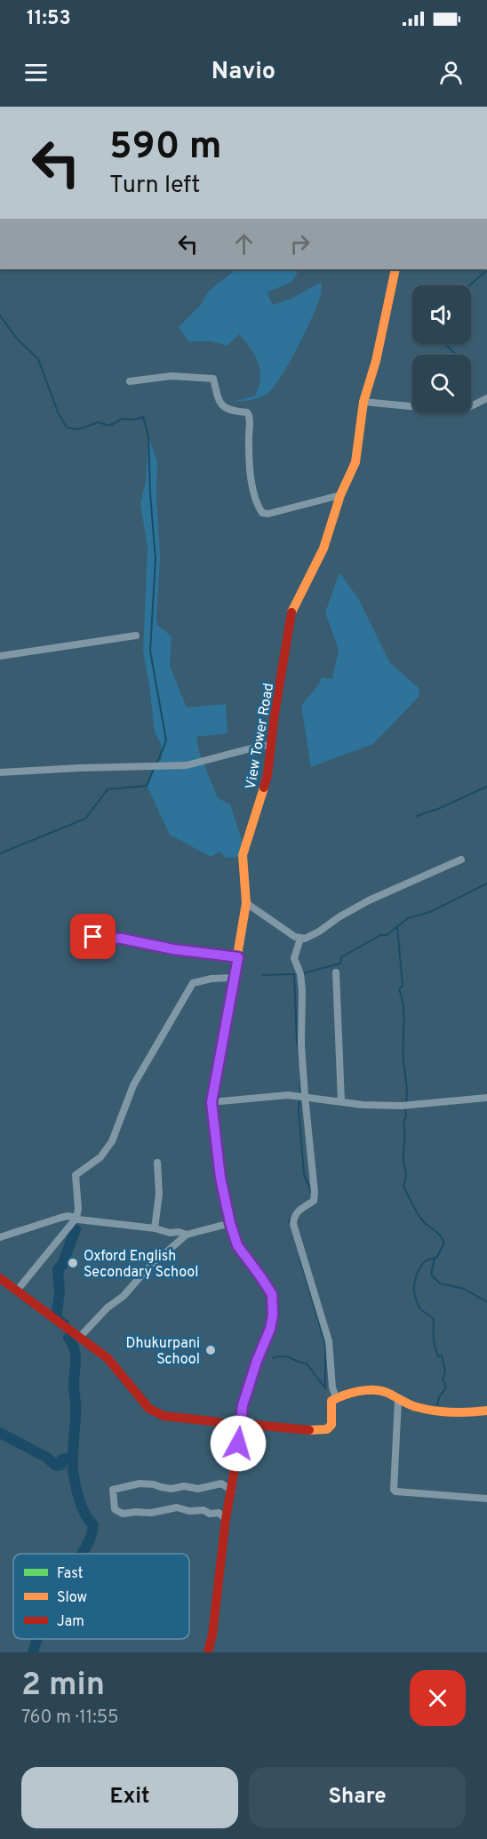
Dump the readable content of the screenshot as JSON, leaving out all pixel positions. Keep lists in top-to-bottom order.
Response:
{
  "streets": {
    "street": ["View Tower Road"]
  },
  "places": ["Oxford English Secondary School", "Dhukurpani School"],
  "legend": ["Fast", "Slow", "Jam"],
  "page": {
    "status": "11:53",
    "header": "Navio",
    "turn": ["590 m", "Turn left"],
    "heading": ["2 min", "760 m · 11:55"],
    "buttons": ["Exit", "Share"]
  }
}
